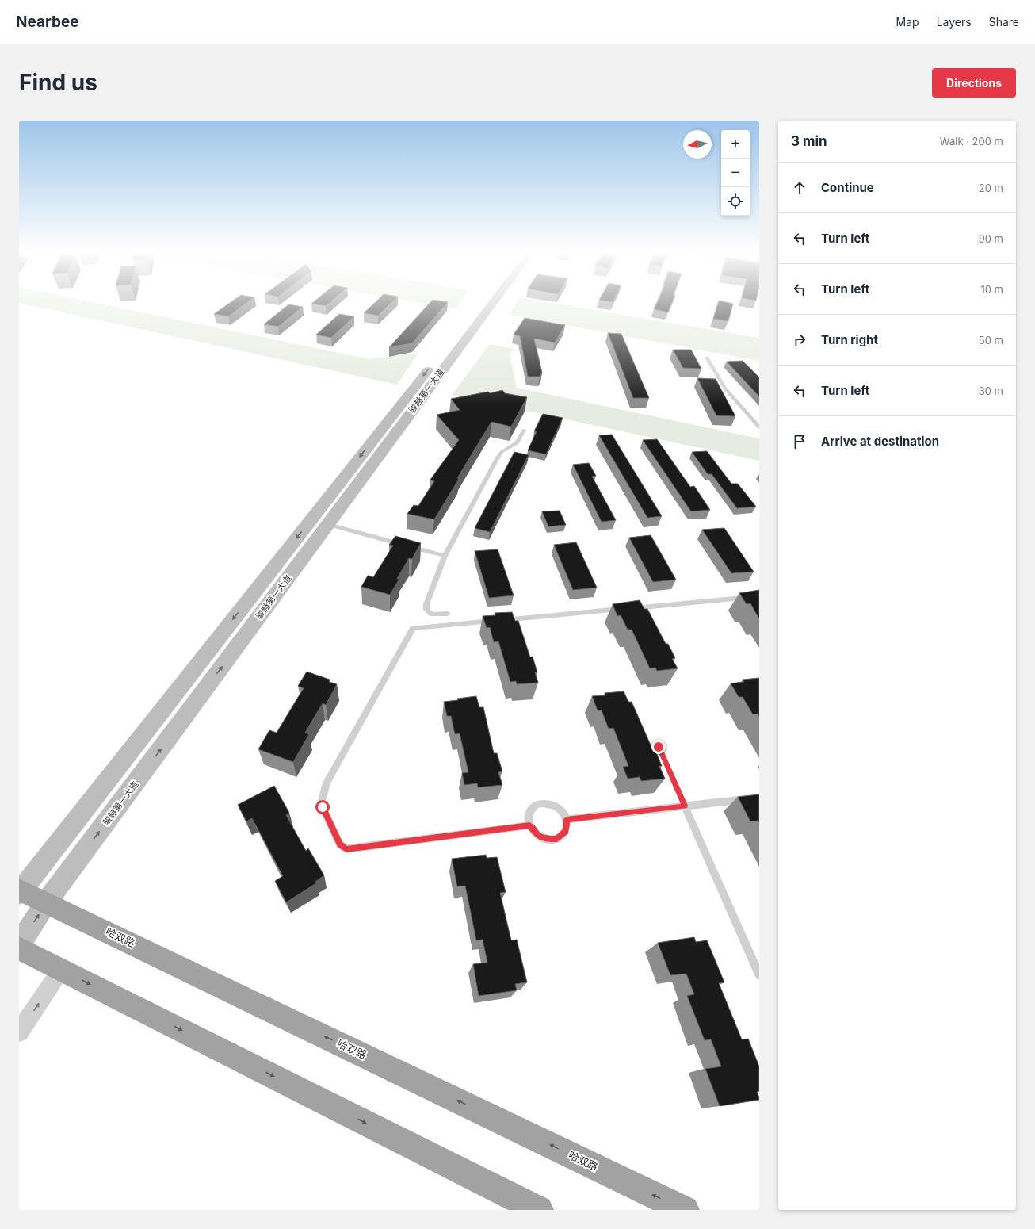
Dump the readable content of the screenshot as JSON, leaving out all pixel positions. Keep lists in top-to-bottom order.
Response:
{
  "streets": {
    "highway": ["哈双路"],
    "main road": ["骏赫第一大道"]
  },
  "crossings": [
    ["骏赫第一大道", "哈双路"]
  ],
  "north": "left",
  "page": {
    "header": "Nearbee",
    "nav": ["Map", "Layers", "Share"],
    "buttons": "Directions",
    "title": "Find us",
    "heading": ["3 min", "Walk · 200 m"],
    "map_buttons": ["+", "−"],
    "list": [
      ["Continue", "20 m"],
      ["Turn left", "90 m"],
      ["Turn left", "10 m"],
      ["Turn right", "50 m"],
      ["Turn left", "30 m"],
      "Arrive at destination"
    ]
  }
}
